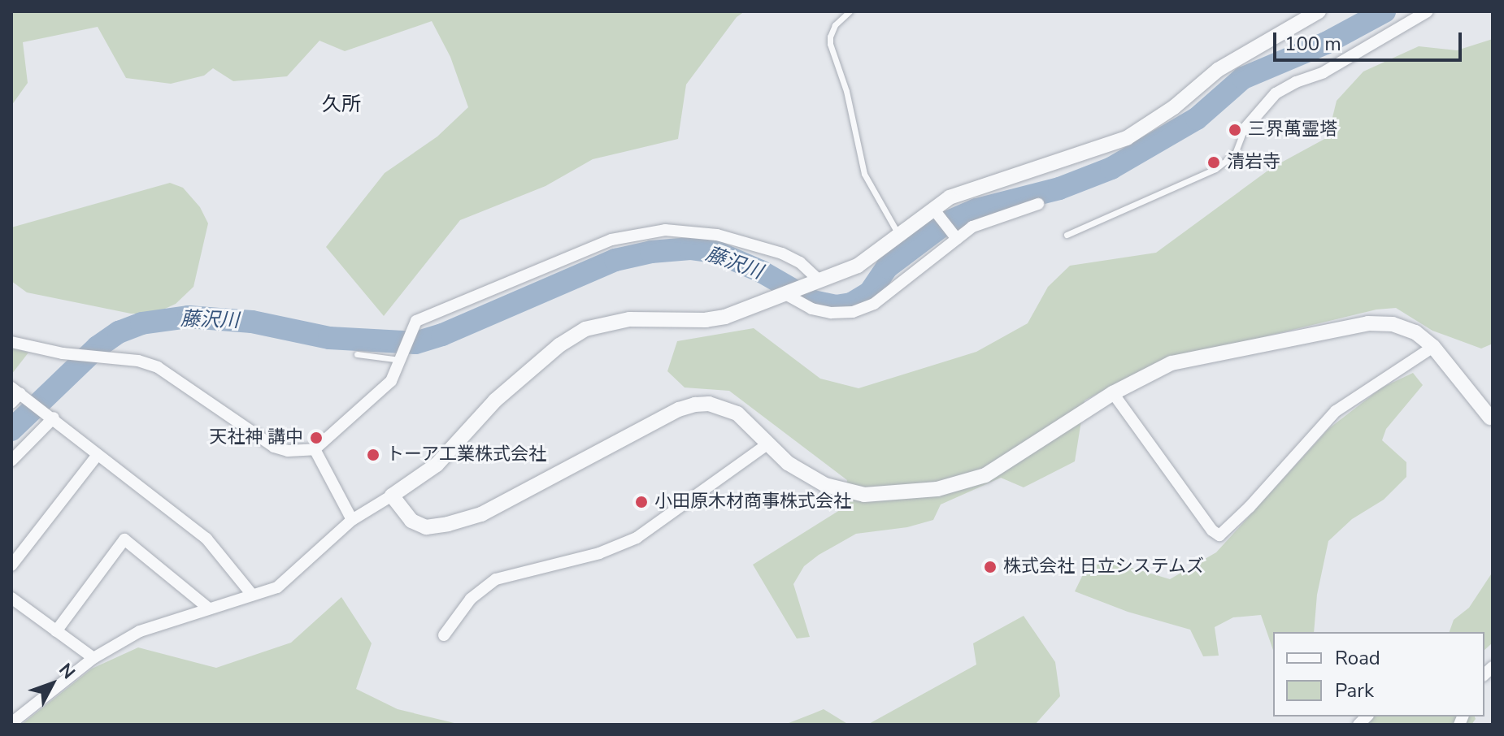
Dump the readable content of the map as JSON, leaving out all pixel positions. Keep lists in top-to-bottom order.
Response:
{
  "districts": ["久所"],
  "water": ["藤沢川"],
  "places": [
    "三界萬霊塔",
    "清岩寺",
    "天社神 講中",
    "トーア工業株式会社",
    "小田原木材商事株式会社",
    "株式会社 日立システムズ"
  ],
  "legend": ["Road", "Park"],
  "scale_bar": "100 m",
  "north": "top right"
}
